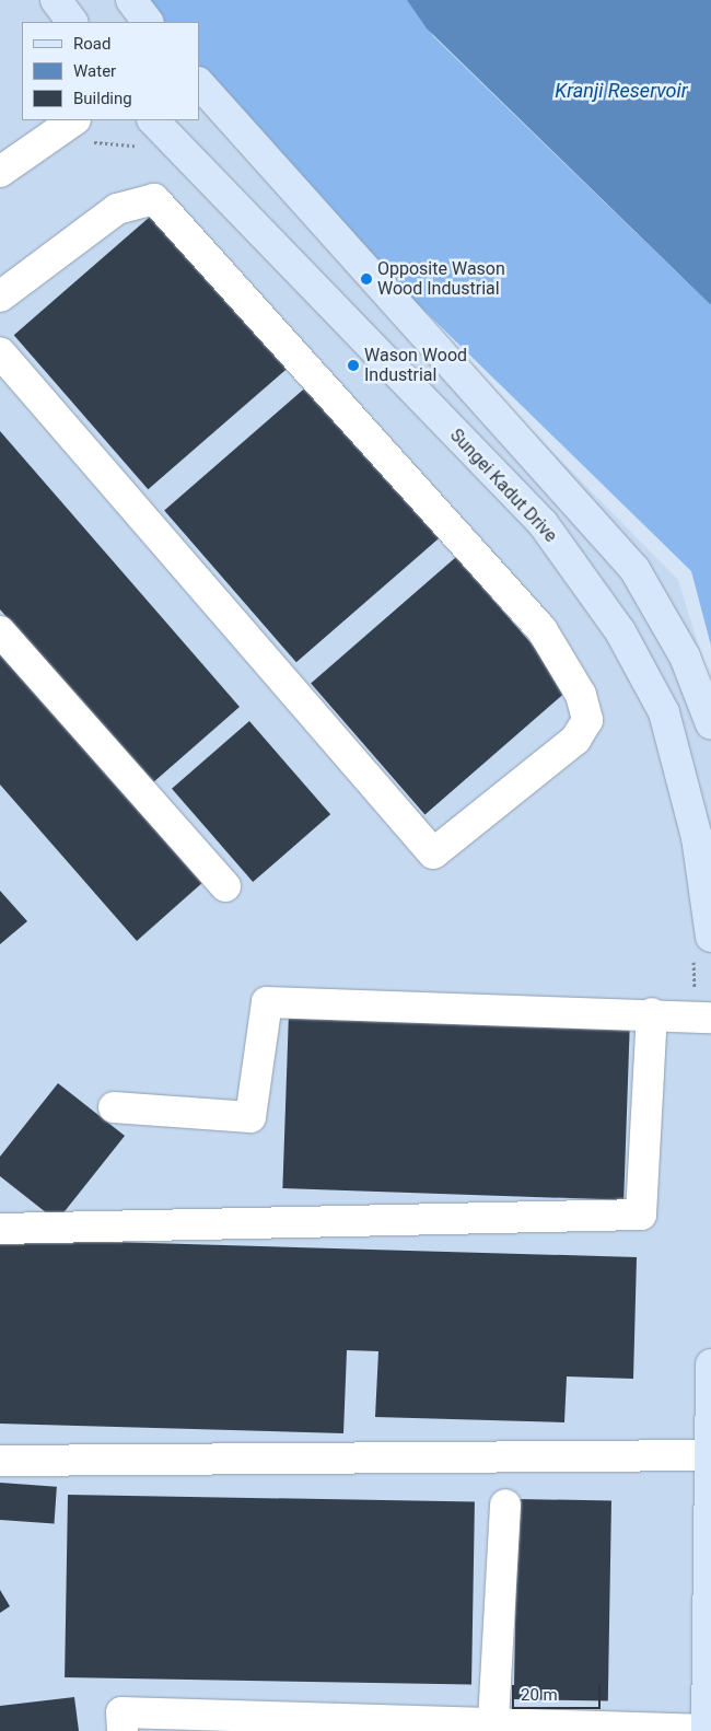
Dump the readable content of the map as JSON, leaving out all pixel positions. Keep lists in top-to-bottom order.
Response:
{
  "streets": {
    "main road": ["Sungei Kadut Drive"]
  },
  "water": ["Kranji Reservoir"],
  "places": ["Opposite Wason Wood Industrial", "Wason Wood Industrial"],
  "legend": ["Road", "Water", "Building"],
  "scale_bar": "20 m"
}
